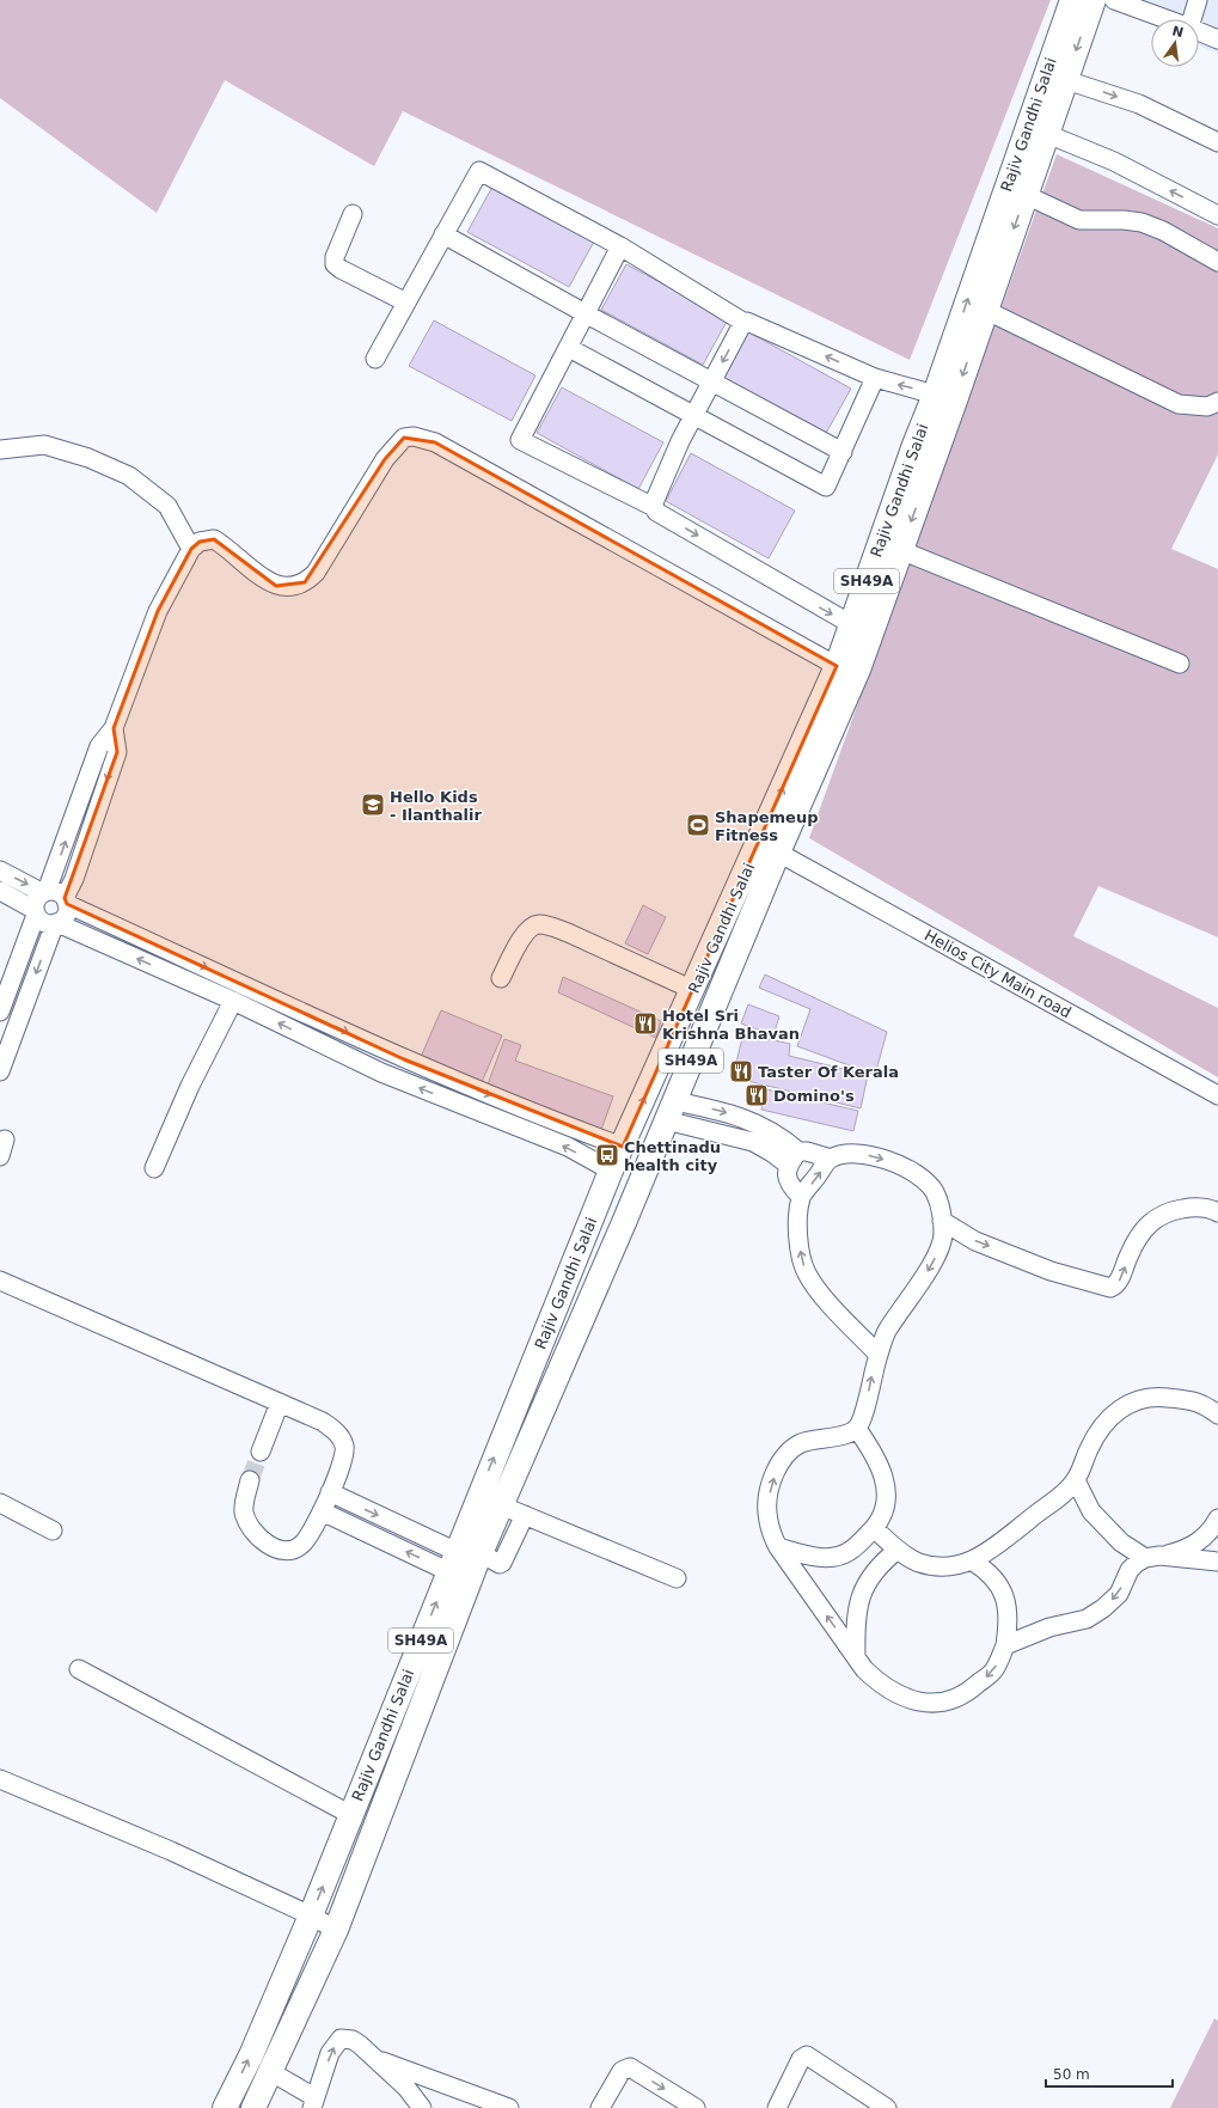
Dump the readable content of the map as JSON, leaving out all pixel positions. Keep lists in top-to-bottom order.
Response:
{
  "streets": {
    "main road": ["Rajiv Gandhi Salai", "SH49A"],
    "street": ["Helios City Main road"]
  },
  "crossings": [
    ["Rajiv Gandhi Salai", "Helios City Main road"]
  ],
  "places": {
    "school or university": ["Hello Kids - Ilanthalir"],
    "sports": ["Shapemeup Fitness"],
    "restaurant": ["Hotel Sri Krishna Bhavan", "Taster Of Kerala", "Domino's"],
    "bus stop": ["Chettinadu health city"]
  },
  "scale_bar": "50 m",
  "north": "top"
}
